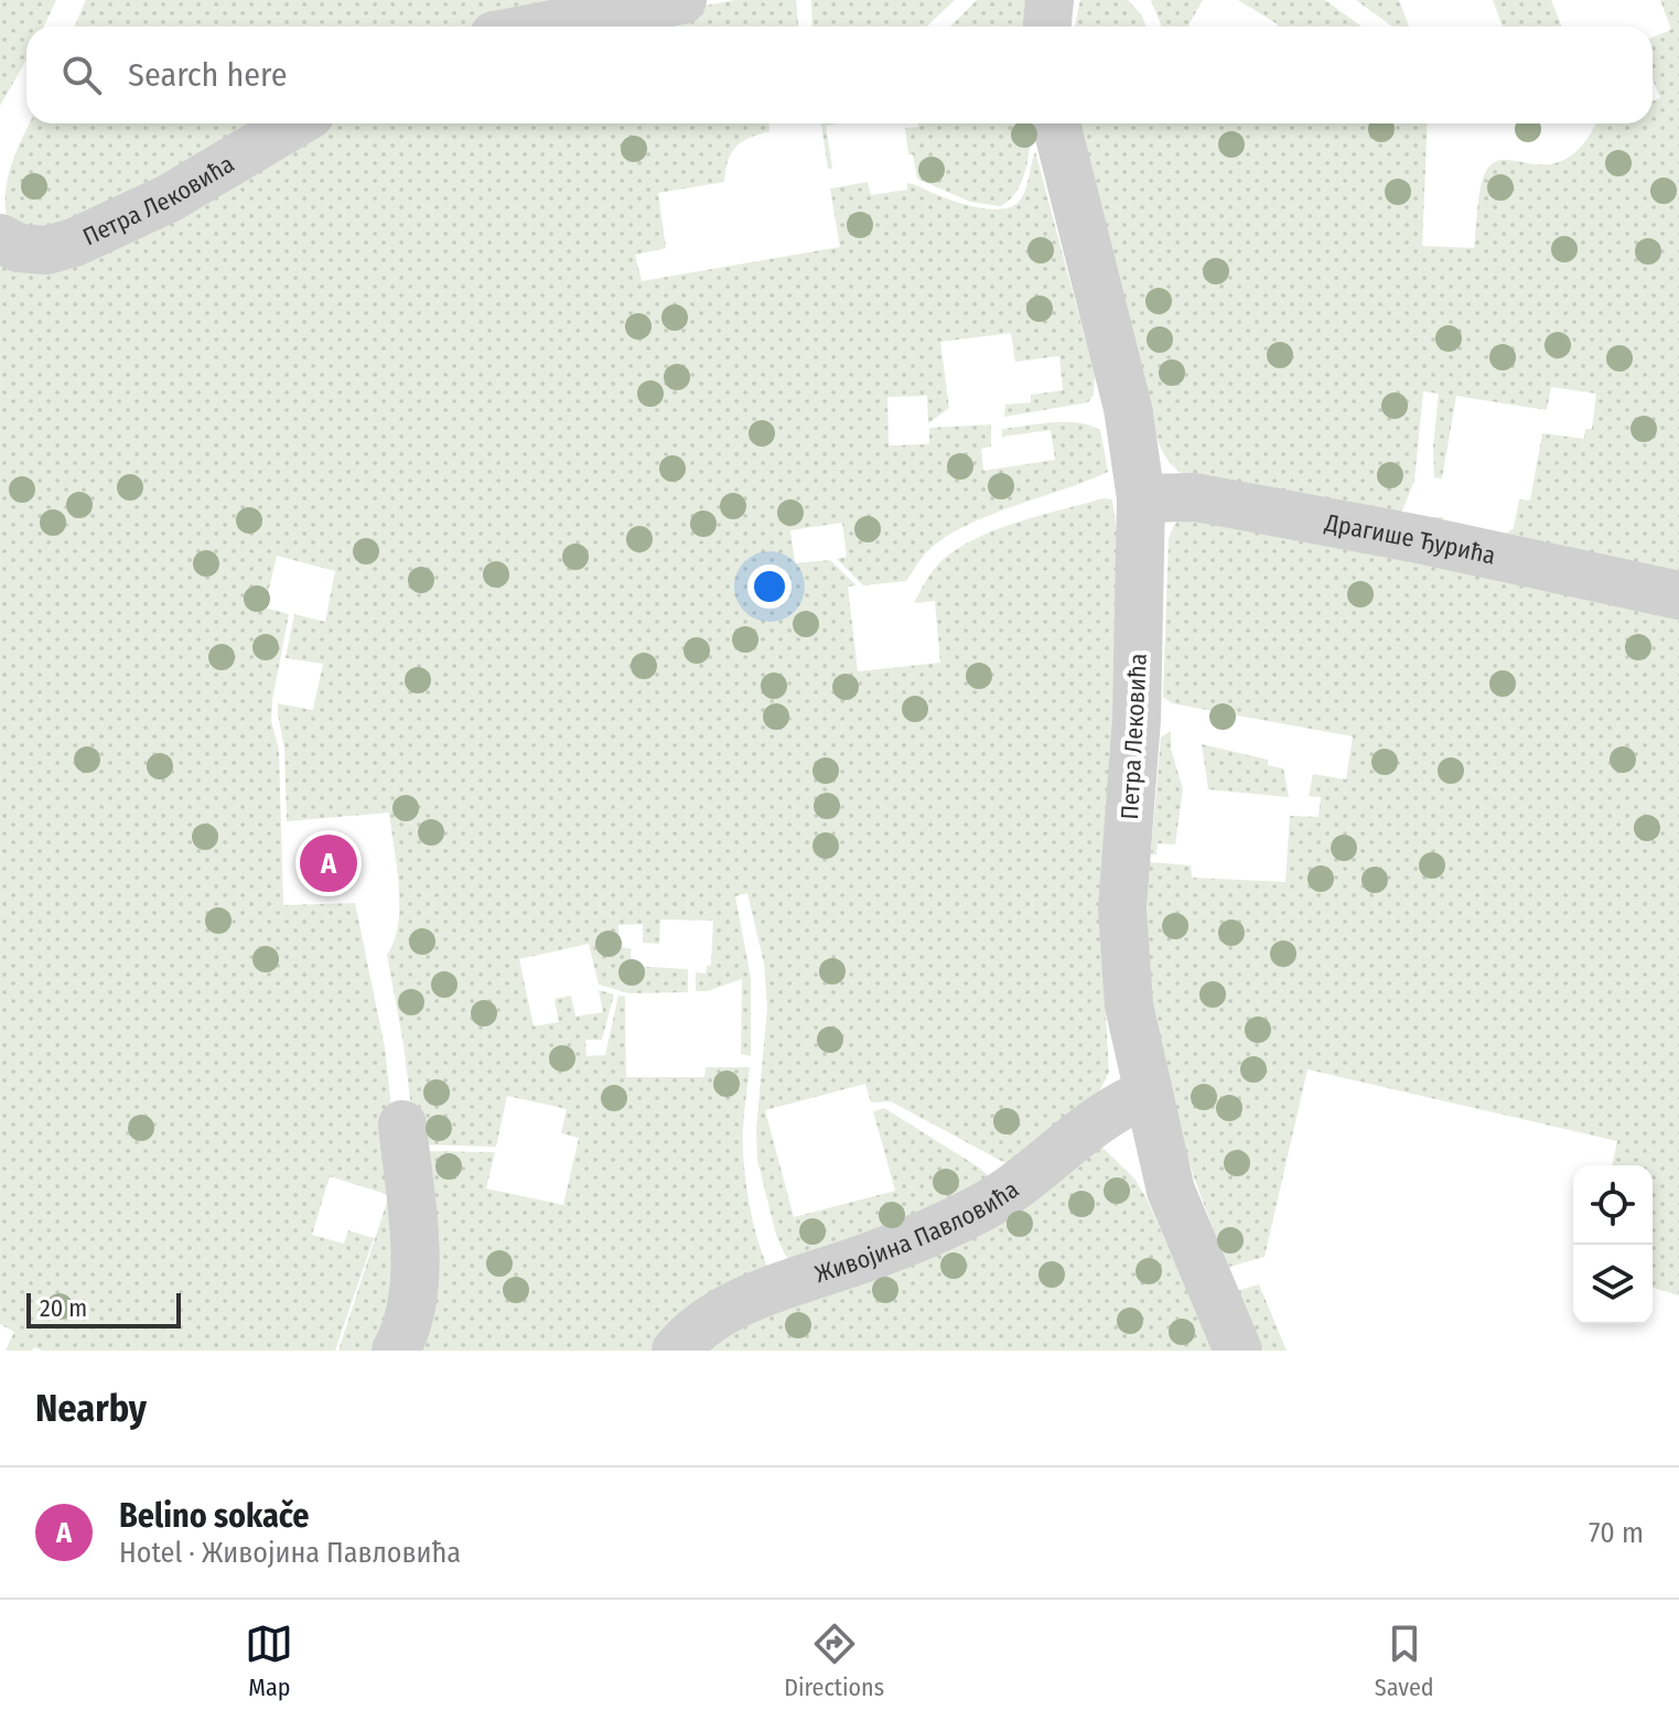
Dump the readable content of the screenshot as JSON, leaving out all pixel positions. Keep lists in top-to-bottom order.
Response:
{
  "streets": {
    "street": ["Петра Лековића", "Драгише Ђурића", "Живојина Павловића"]
  },
  "crossings": [
    ["Петра Лековића", "Драгише Ђурића"],
    ["Петра Лековића", "Живојина Павловића"]
  ],
  "scale_bar": "20 m",
  "page": {
    "search": "Search here",
    "pins": "A",
    "scale": "20 m",
    "heading": "Nearby",
    "list": [
      {
        "mark": "A",
        "name": "Belino sokače",
        "note": "Hotel · Живојина Павловића",
        "value": "70 m"
      }
    ],
    "nav": ["Map", "Directions", "Saved"]
  }
}
